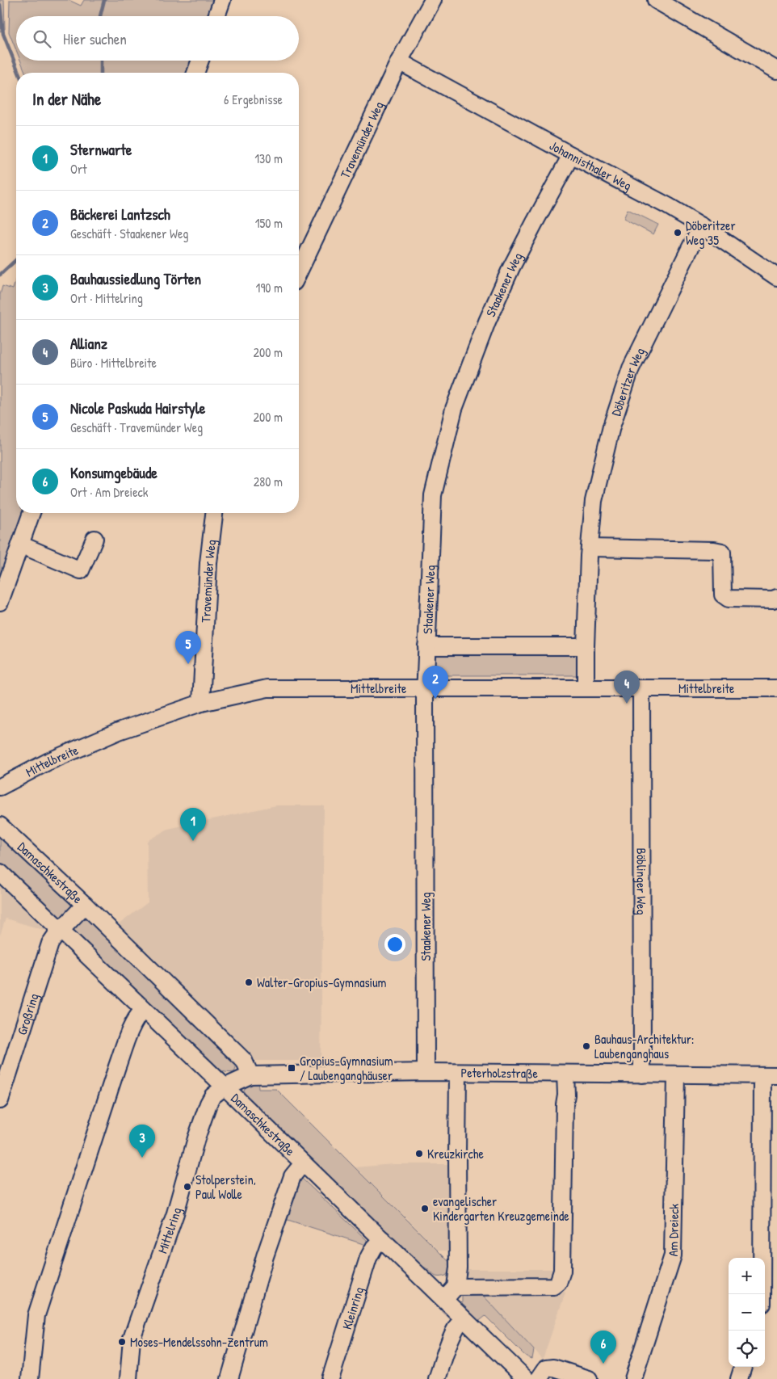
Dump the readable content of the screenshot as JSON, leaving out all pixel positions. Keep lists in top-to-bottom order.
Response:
{
  "streets": {
    "street": [
      "Travemünder Weg",
      "Johannisthaler Weg",
      "Staakener Weg",
      "Döberitzer Weg",
      "Mittelbreite",
      "Damaschkestraße",
      "Böblinger Weg",
      "Großring",
      "Peterholzstraße",
      "Mittelring",
      "Am Dreieck",
      "Kleinring"
    ]
  },
  "crossings": [
    ["Travemünder Weg", "Johannisthaler Weg"],
    ["Travemünder Weg", "Mittelbreite"],
    ["Johannisthaler Weg", "Staakener Weg"],
    ["Johannisthaler Weg", "Döberitzer Weg"],
    ["Staakener Weg", "Mittelbreite"],
    ["Staakener Weg", "Peterholzstraße"],
    ["Döberitzer Weg", "Mittelbreite"],
    ["Mittelbreite", "Böblinger Weg"],
    ["Damaschkestraße", "Großring"],
    ["Damaschkestraße", "Peterholzstraße"],
    ["Damaschkestraße", "Mittelring"],
    ["Damaschkestraße", "Kleinring"],
    ["Böblinger Weg", "Peterholzstraße"],
    ["Peterholzstraße", "Mittelring"],
    ["Peterholzstraße", "Am Dreieck"]
  ],
  "places": {
    "other": [
      "Döberitzer Weg 35",
      "Walter-Gropius-Gymnasium",
      "Bauhaus-Architektur: Laubenganghaus",
      "Kreuzkirche",
      "Stolperstein, Paul Wolle",
      "evangelischer Kindergarten Kreuzgemeinde",
      "Moses-Mendelssohn-Zentrum"
    ],
    "transit": ["Gropius-Gymnasium / Laubenganghäuser"]
  },
  "page": {
    "search": "Hier suchen",
    "heading": ["In der Nähe", "6 Ergebnisse"],
    "list": [
      {
        "mark": "1",
        "name": "Sternwarte",
        "note": "Ort",
        "value": "130 m"
      },
      {
        "mark": "2",
        "name": "Bäckerei Lantzsch",
        "note": "Geschäft · Staakener Weg",
        "value": "150 m"
      },
      {
        "mark": "3",
        "name": "Bauhaussiedlung Törten",
        "note": "Ort · Mittelring",
        "value": "190 m"
      },
      {
        "mark": "4",
        "name": "Allianz",
        "note": "Büro · Mittelbreite",
        "value": "200 m"
      },
      {
        "mark": "5",
        "name": "Nicole Paskuda Hairstyle",
        "note": "Geschäft · Travemünder Weg",
        "value": "200 m"
      },
      {
        "mark": "6",
        "name": "Konsumgebäude",
        "note": "Ort · Am Dreieck",
        "value": "280 m"
      }
    ],
    "pins": [
      "5",
      "2",
      "4",
      "1",
      "3",
      "6"
    ],
    "map_buttons": ["+", "−"]
  }
}
